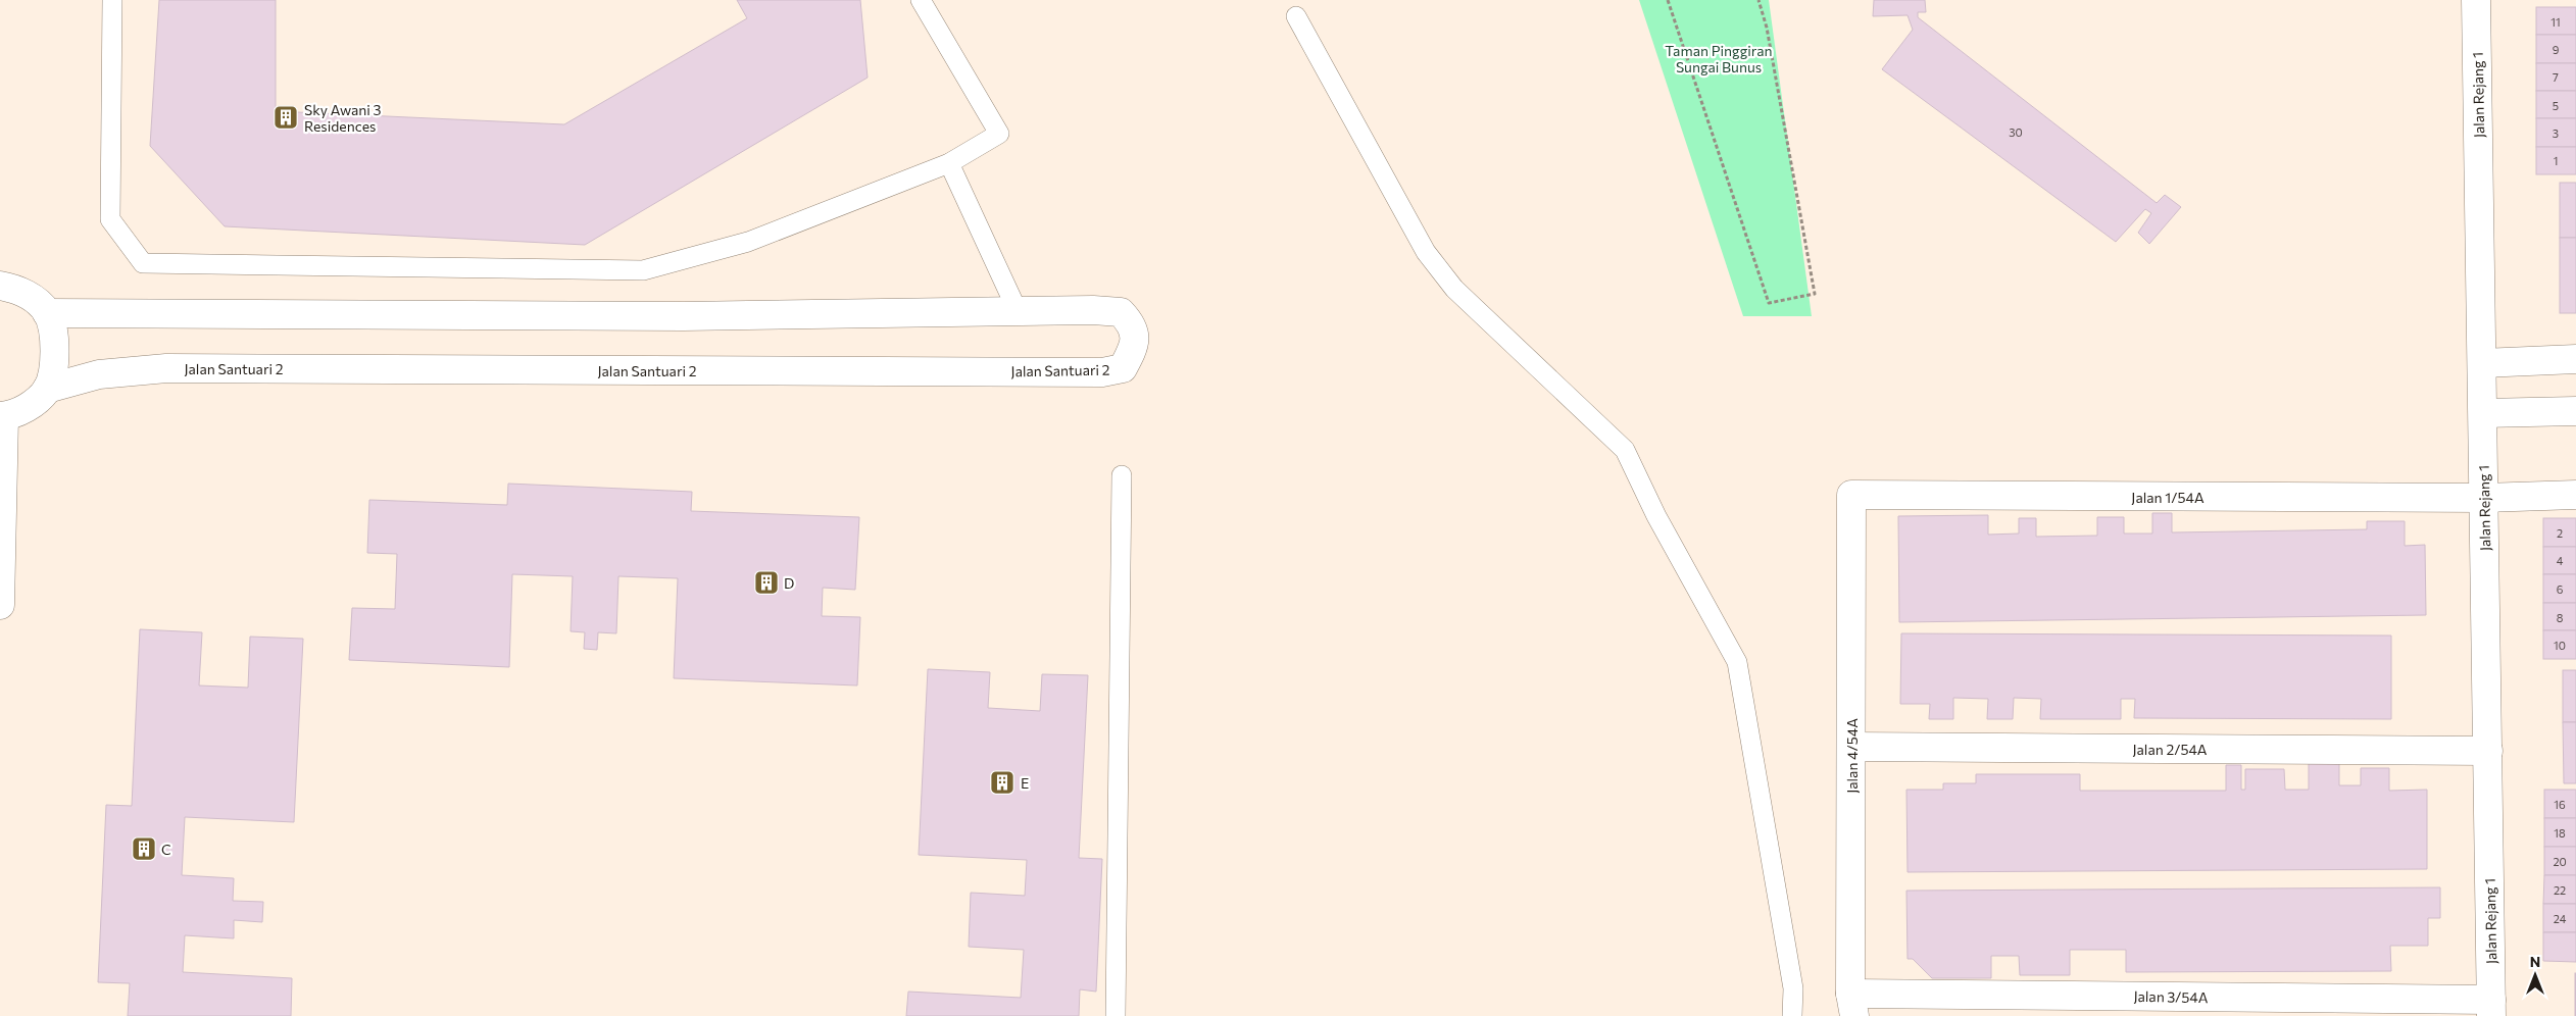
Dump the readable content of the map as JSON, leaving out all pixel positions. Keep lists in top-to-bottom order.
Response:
{
  "streets": {
    "street": [
      "Jalan Rejang 1",
      "Jalan Santuari 2",
      "Jalan 1/54A",
      "Jalan 2/54A",
      "Jalan 4/54A",
      "Jalan 3/54A"
    ]
  },
  "crossings": [
    ["Jalan Rejang 1", "Jalan 1/54A"],
    ["Jalan Rejang 1", "Jalan 2/54A"],
    ["Jalan Rejang 1", "Jalan 3/54A"],
    ["Jalan 1/54A", "Jalan 4/54A"],
    ["Jalan 2/54A", "Jalan 4/54A"],
    ["Jalan 4/54A", "Jalan 3/54A"]
  ],
  "parks": ["Taman Pinggiran Sungai Bunus"],
  "places": {
    "building": [
      "Sky Awani 3 Residences",
      "D",
      "E",
      "C"
    ]
  },
  "house_numbers": [
    "11",
    "9",
    "7",
    "5",
    "30",
    "3",
    "1",
    "2",
    "4",
    "6",
    "8",
    "10",
    "16",
    "18",
    "20",
    "22",
    "24"
  ],
  "north": "top"
}
